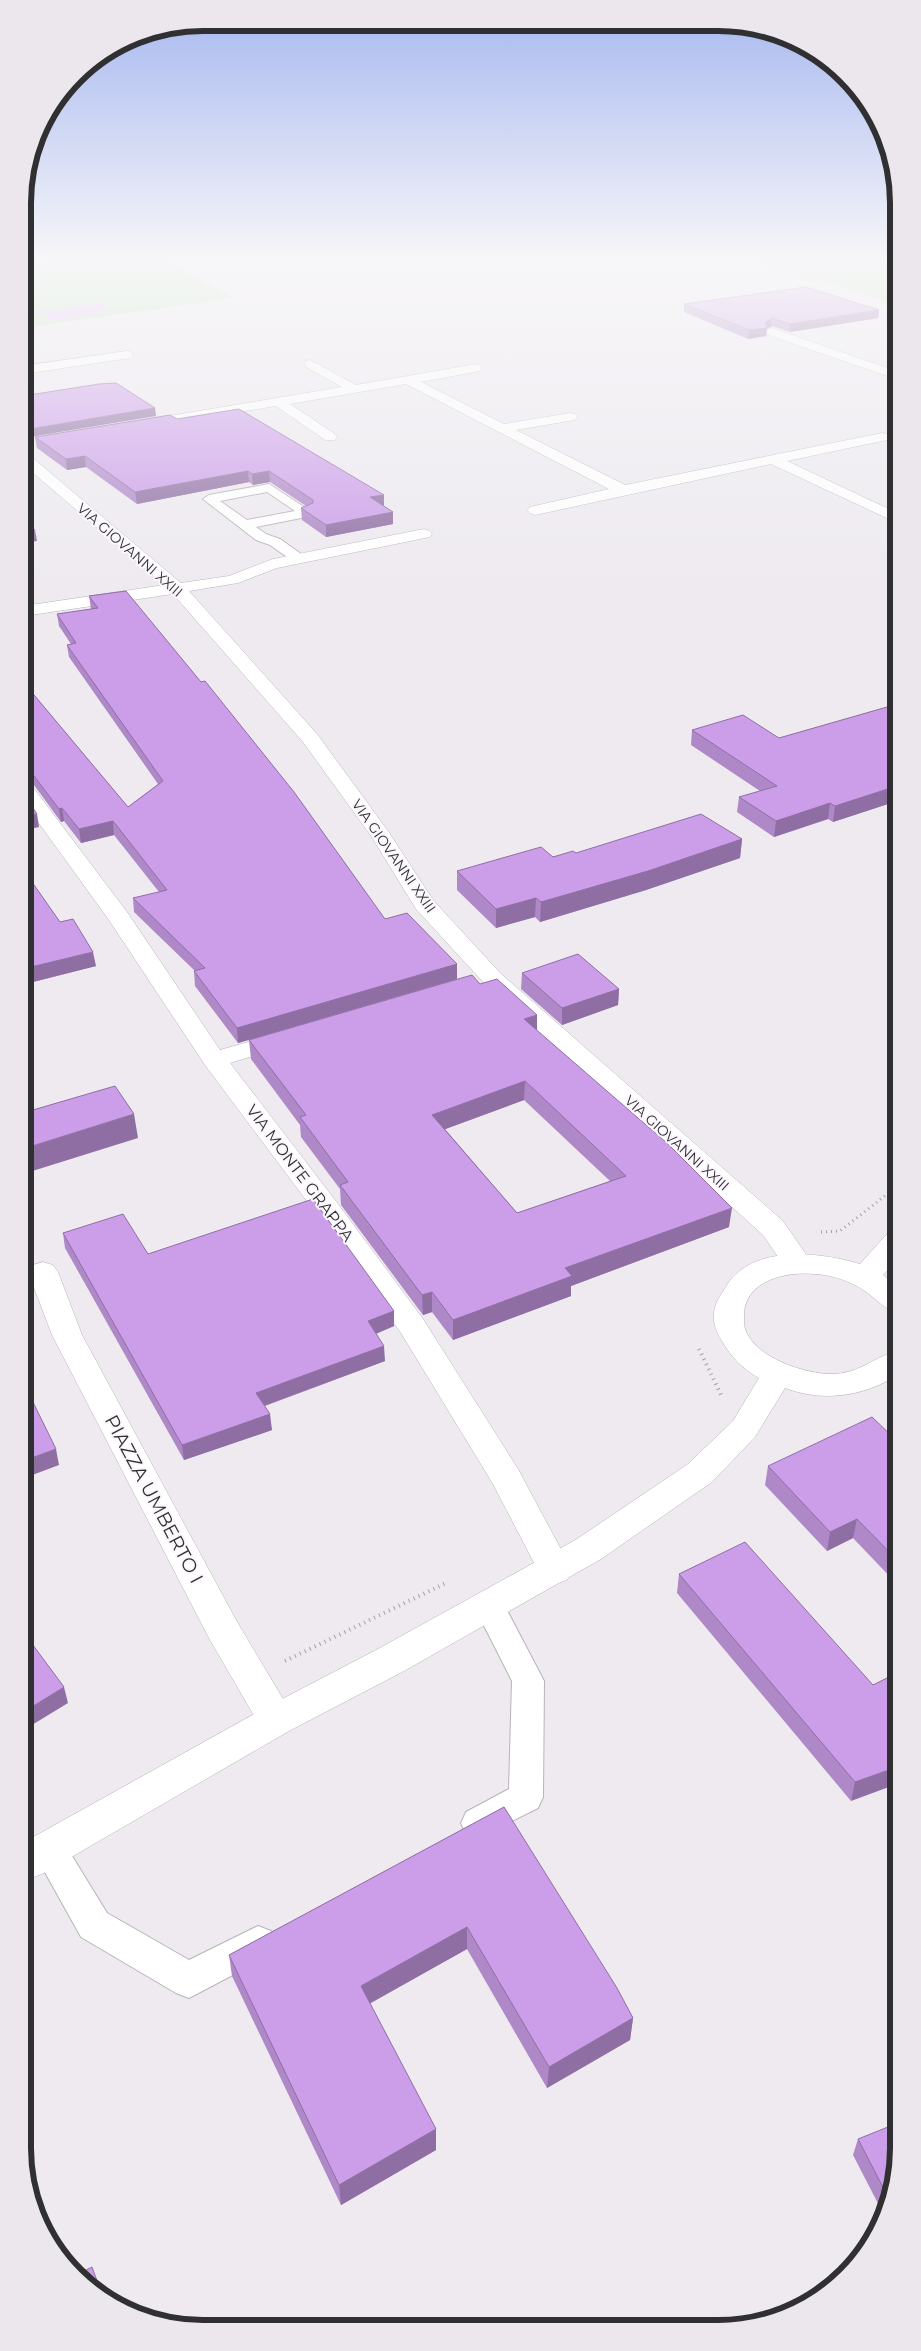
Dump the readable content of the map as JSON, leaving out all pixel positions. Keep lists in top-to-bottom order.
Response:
{
  "streets": {
    "street": ["VIA GIOVANNI XXIII", "VIA MONTE GRAPPA", "PIAZZA UMBERTO I"]
  }
}
